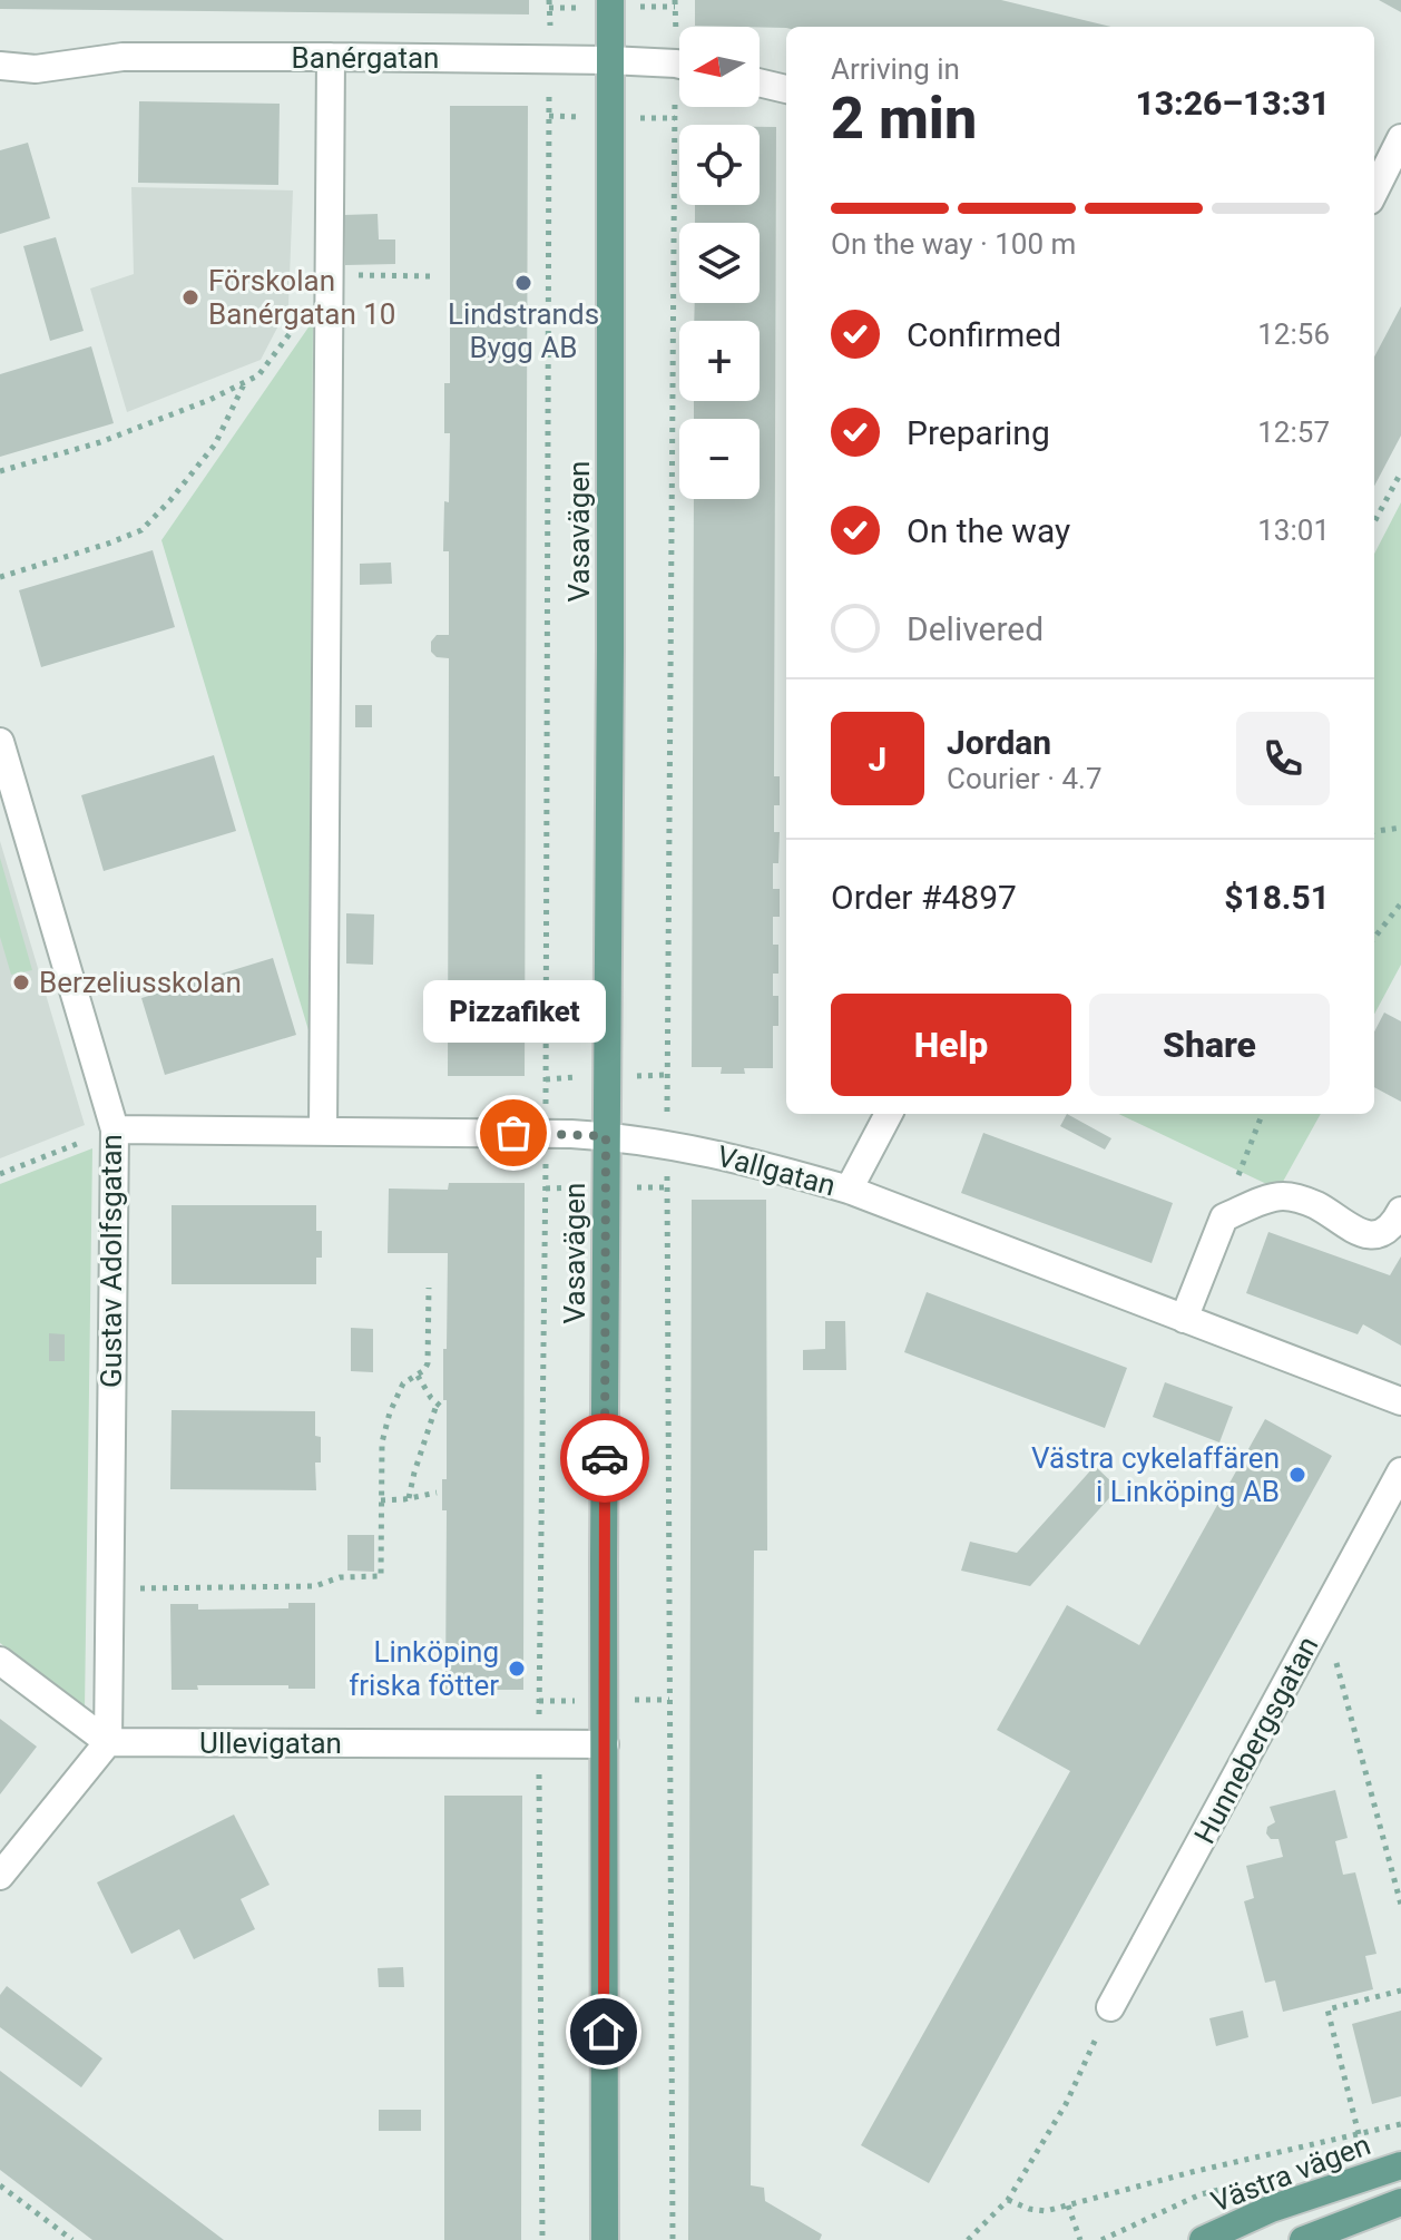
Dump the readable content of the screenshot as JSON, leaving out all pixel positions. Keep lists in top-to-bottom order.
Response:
{
  "streets": {
    "main road": ["Vasavägen", "Västra vägen"],
    "street": [
      "Banérgatan",
      "Vallgatan",
      "Gustav Adolfsgatan",
      "Hunnebergsgatan",
      "Ullevigatan"
    ]
  },
  "crossings": [
    ["Banérgatan", "Vasavägen"],
    ["Vasavägen", "Vallgatan"],
    ["Vasavägen", "Ullevigatan"],
    ["Vallgatan", "Gustav Adolfsgatan"],
    ["Gustav Adolfsgatan", "Ullevigatan"]
  ],
  "places": [
    "Lindstrands Bygg AB",
    "Förskolan Banérgatan 10",
    "Berzeliusskolan",
    "Pizzafiket",
    "Västra cykelaffären i Linköping AB",
    "Linköping friska fötter"
  ],
  "north": "left",
  "page": {
    "map_buttons": ["+", "−"],
    "heading": ["2 min", "Arriving in", "13:26–13:31"],
    "panel": [
      "Jordan",
      "Courier · 4.7",
      "Order #4897",
      "$18.51"
    ],
    "bar": "On the way · 100 m",
    "list": [
      ["Confirmed", "12:56"],
      ["Preparing", "12:57"],
      ["On the way", "13:01"],
      "Delivered"
    ],
    "round": "J",
    "buttons": ["Help", "Share"],
    "bubble": "Pizzafiket"
  }
}
